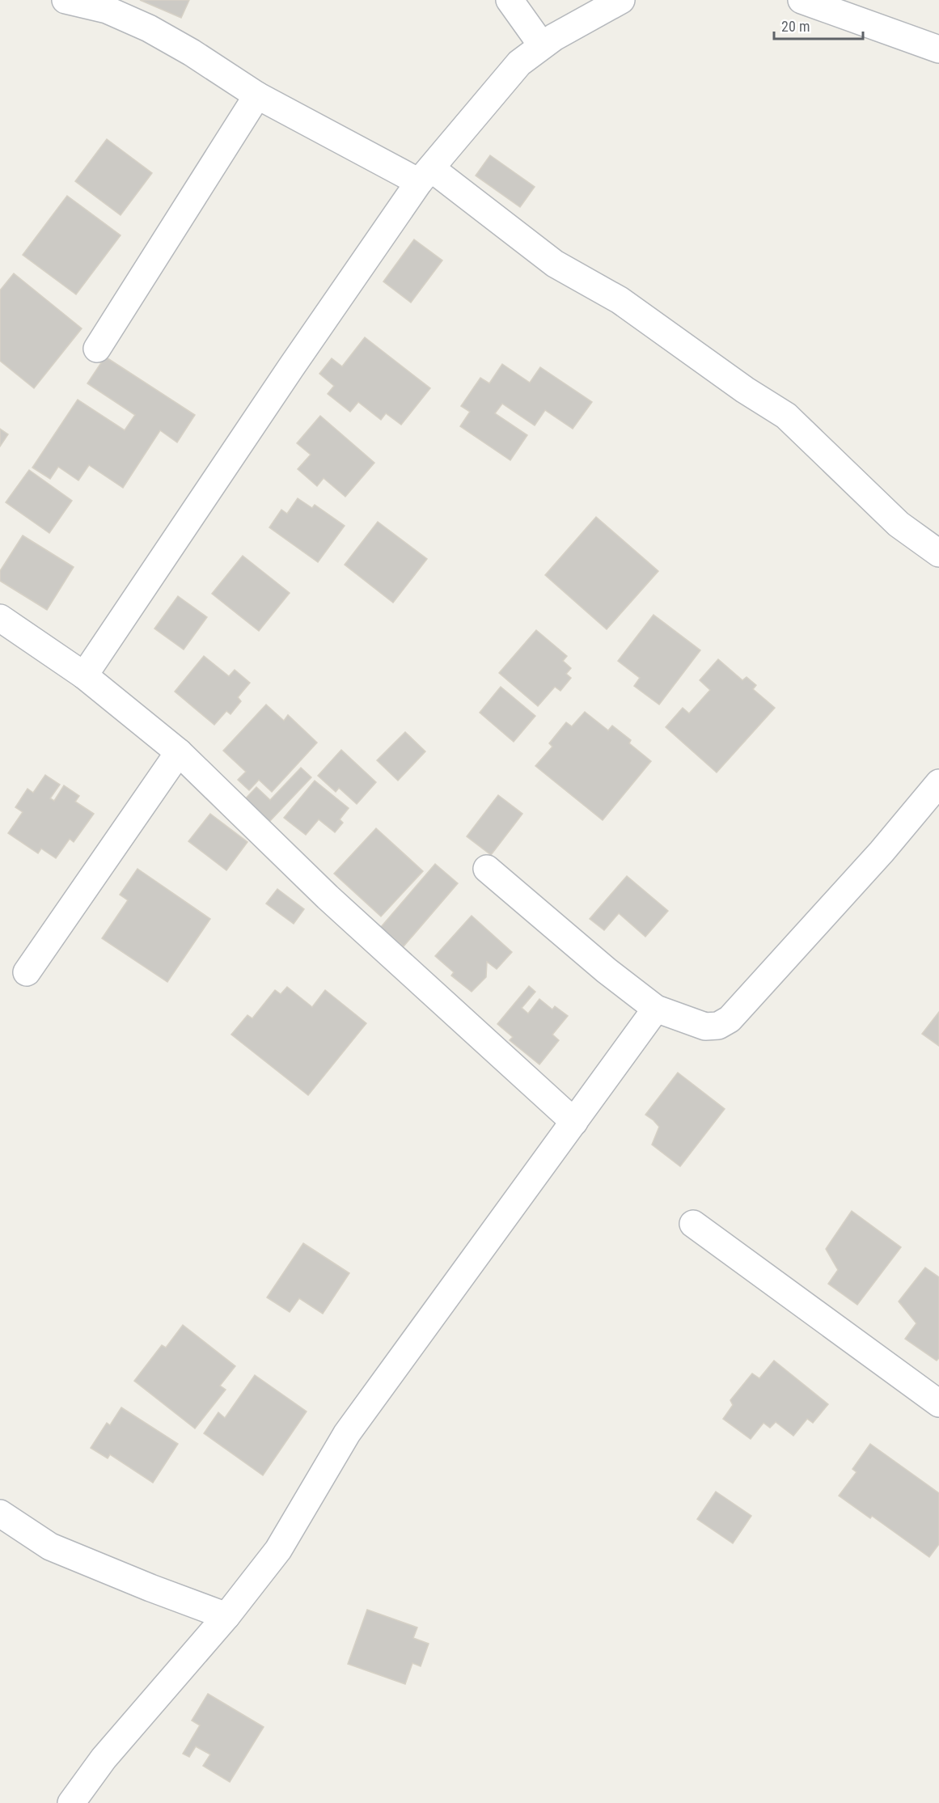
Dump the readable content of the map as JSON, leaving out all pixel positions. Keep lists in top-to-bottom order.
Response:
{
  "scale_bar": "20 m"
}
